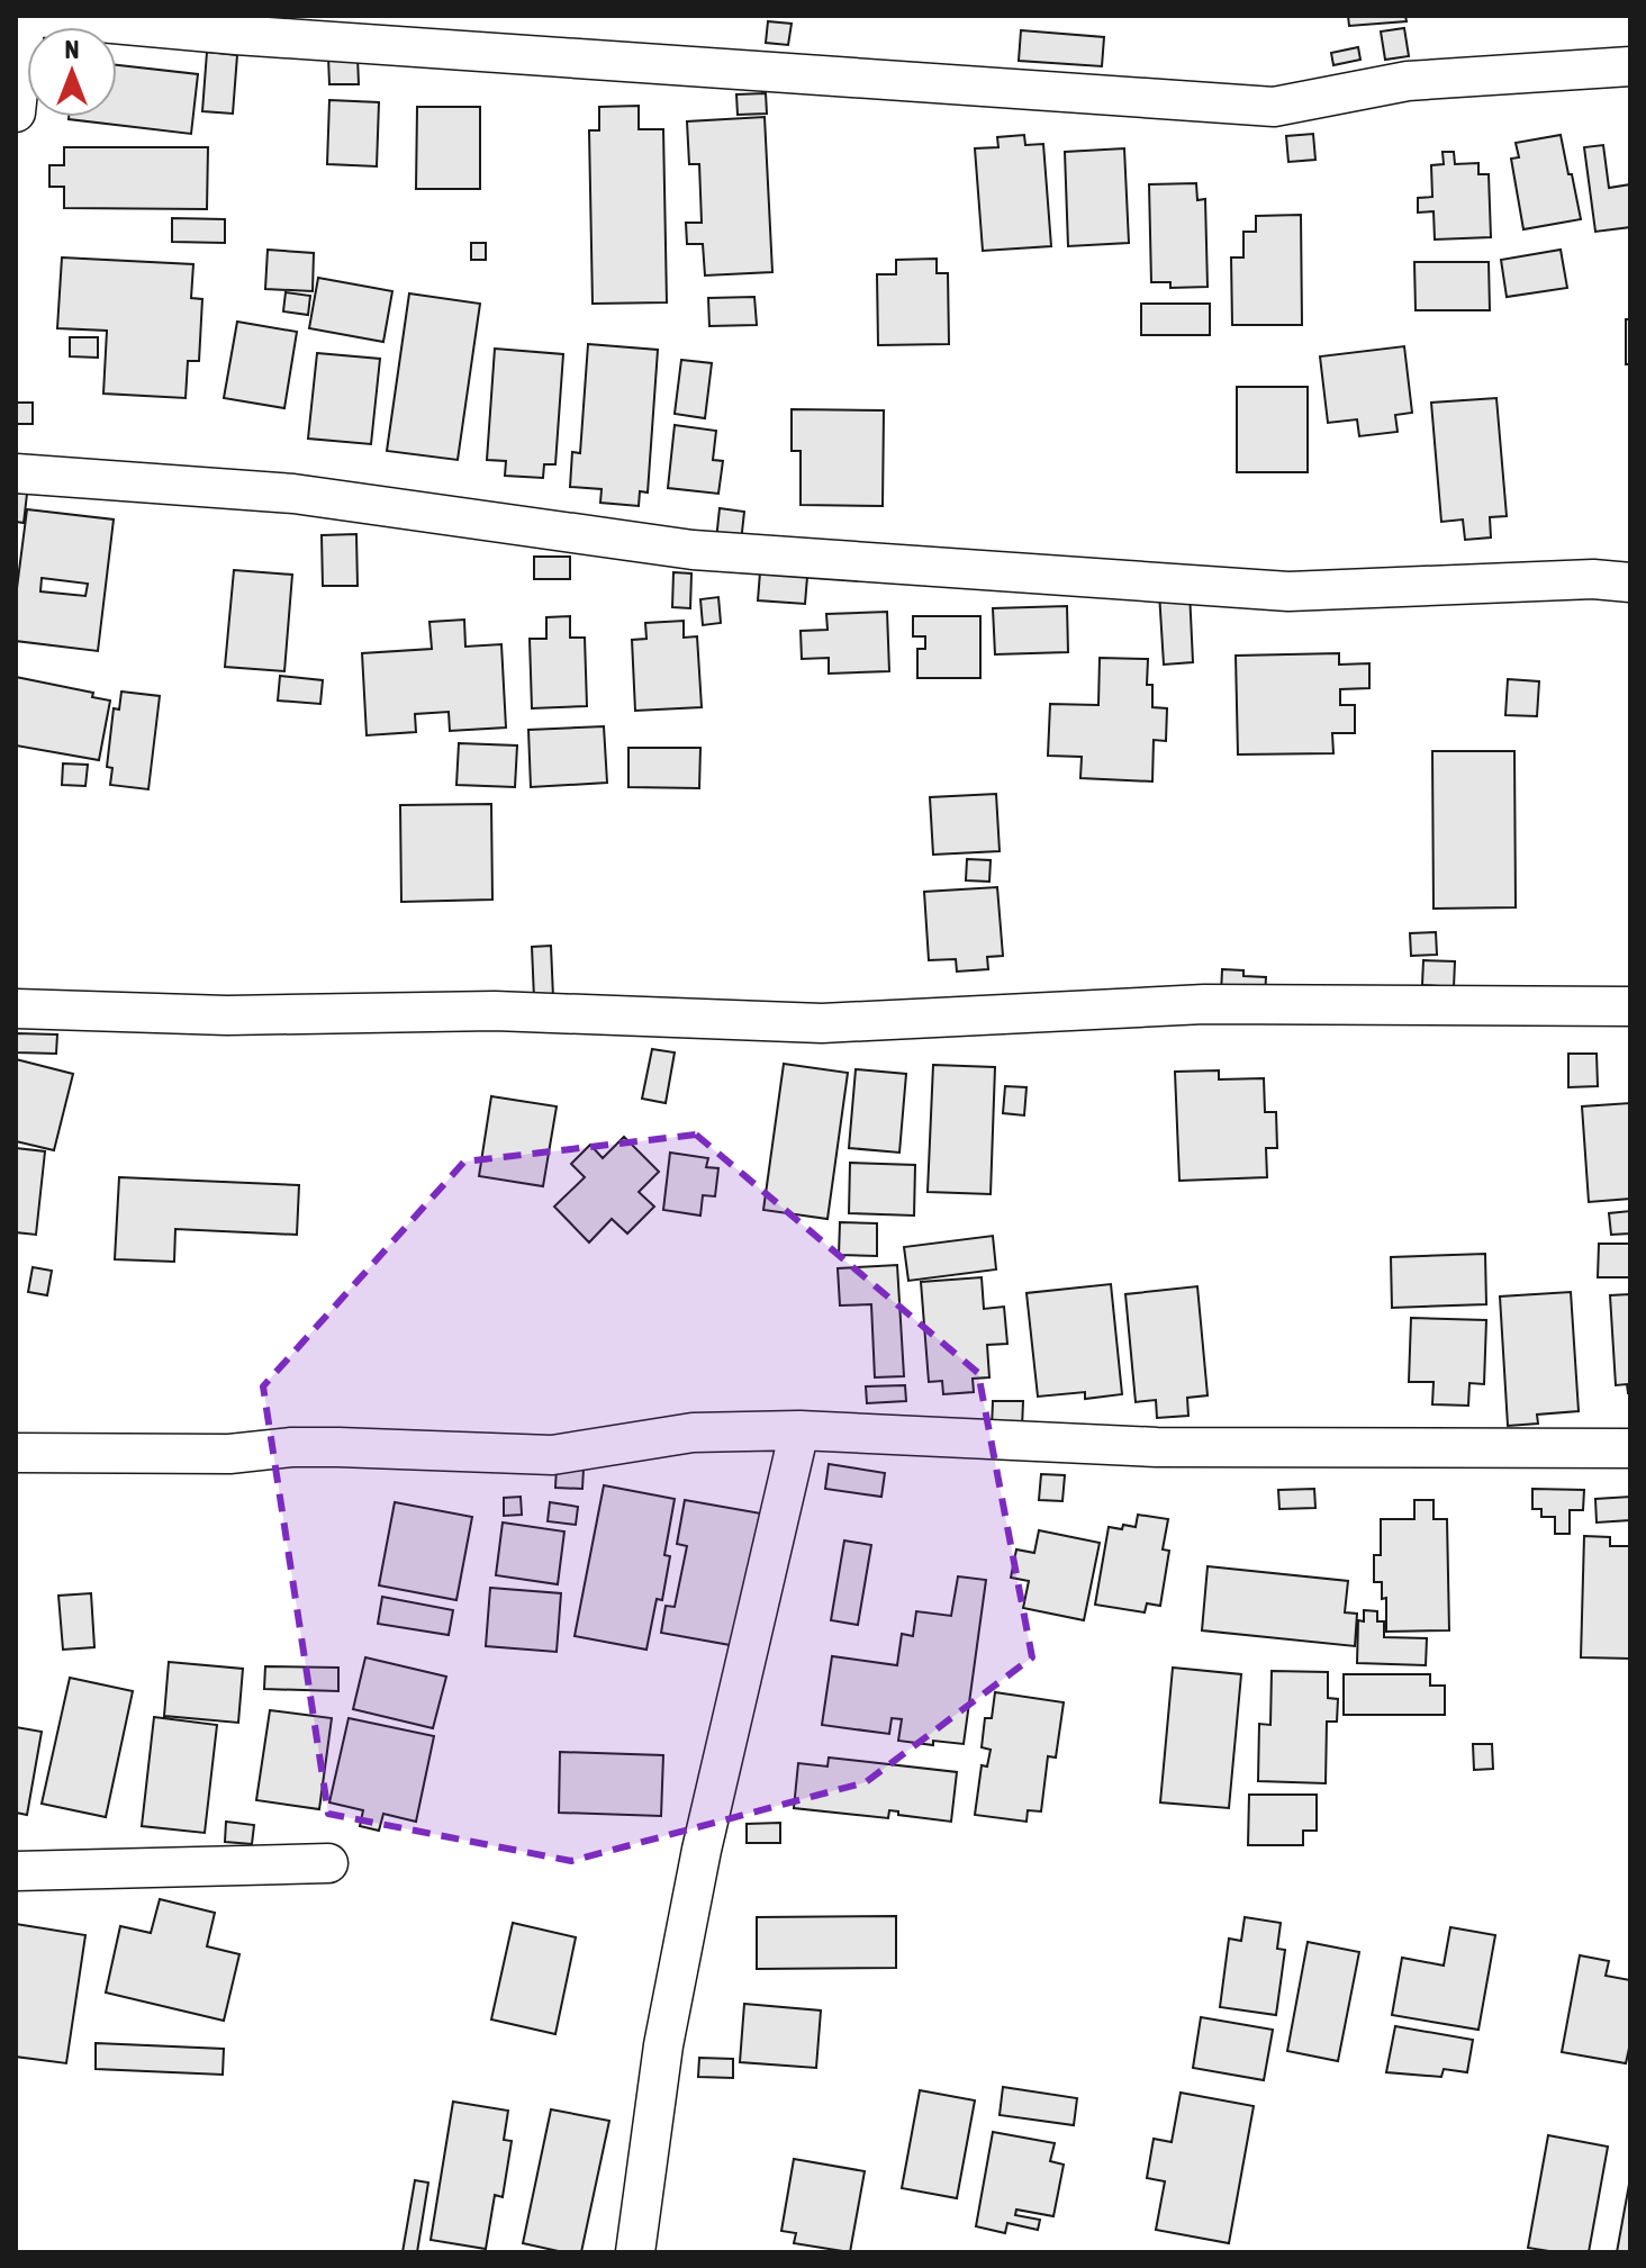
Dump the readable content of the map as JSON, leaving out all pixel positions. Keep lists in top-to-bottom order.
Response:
{
  "north": "top"
}
